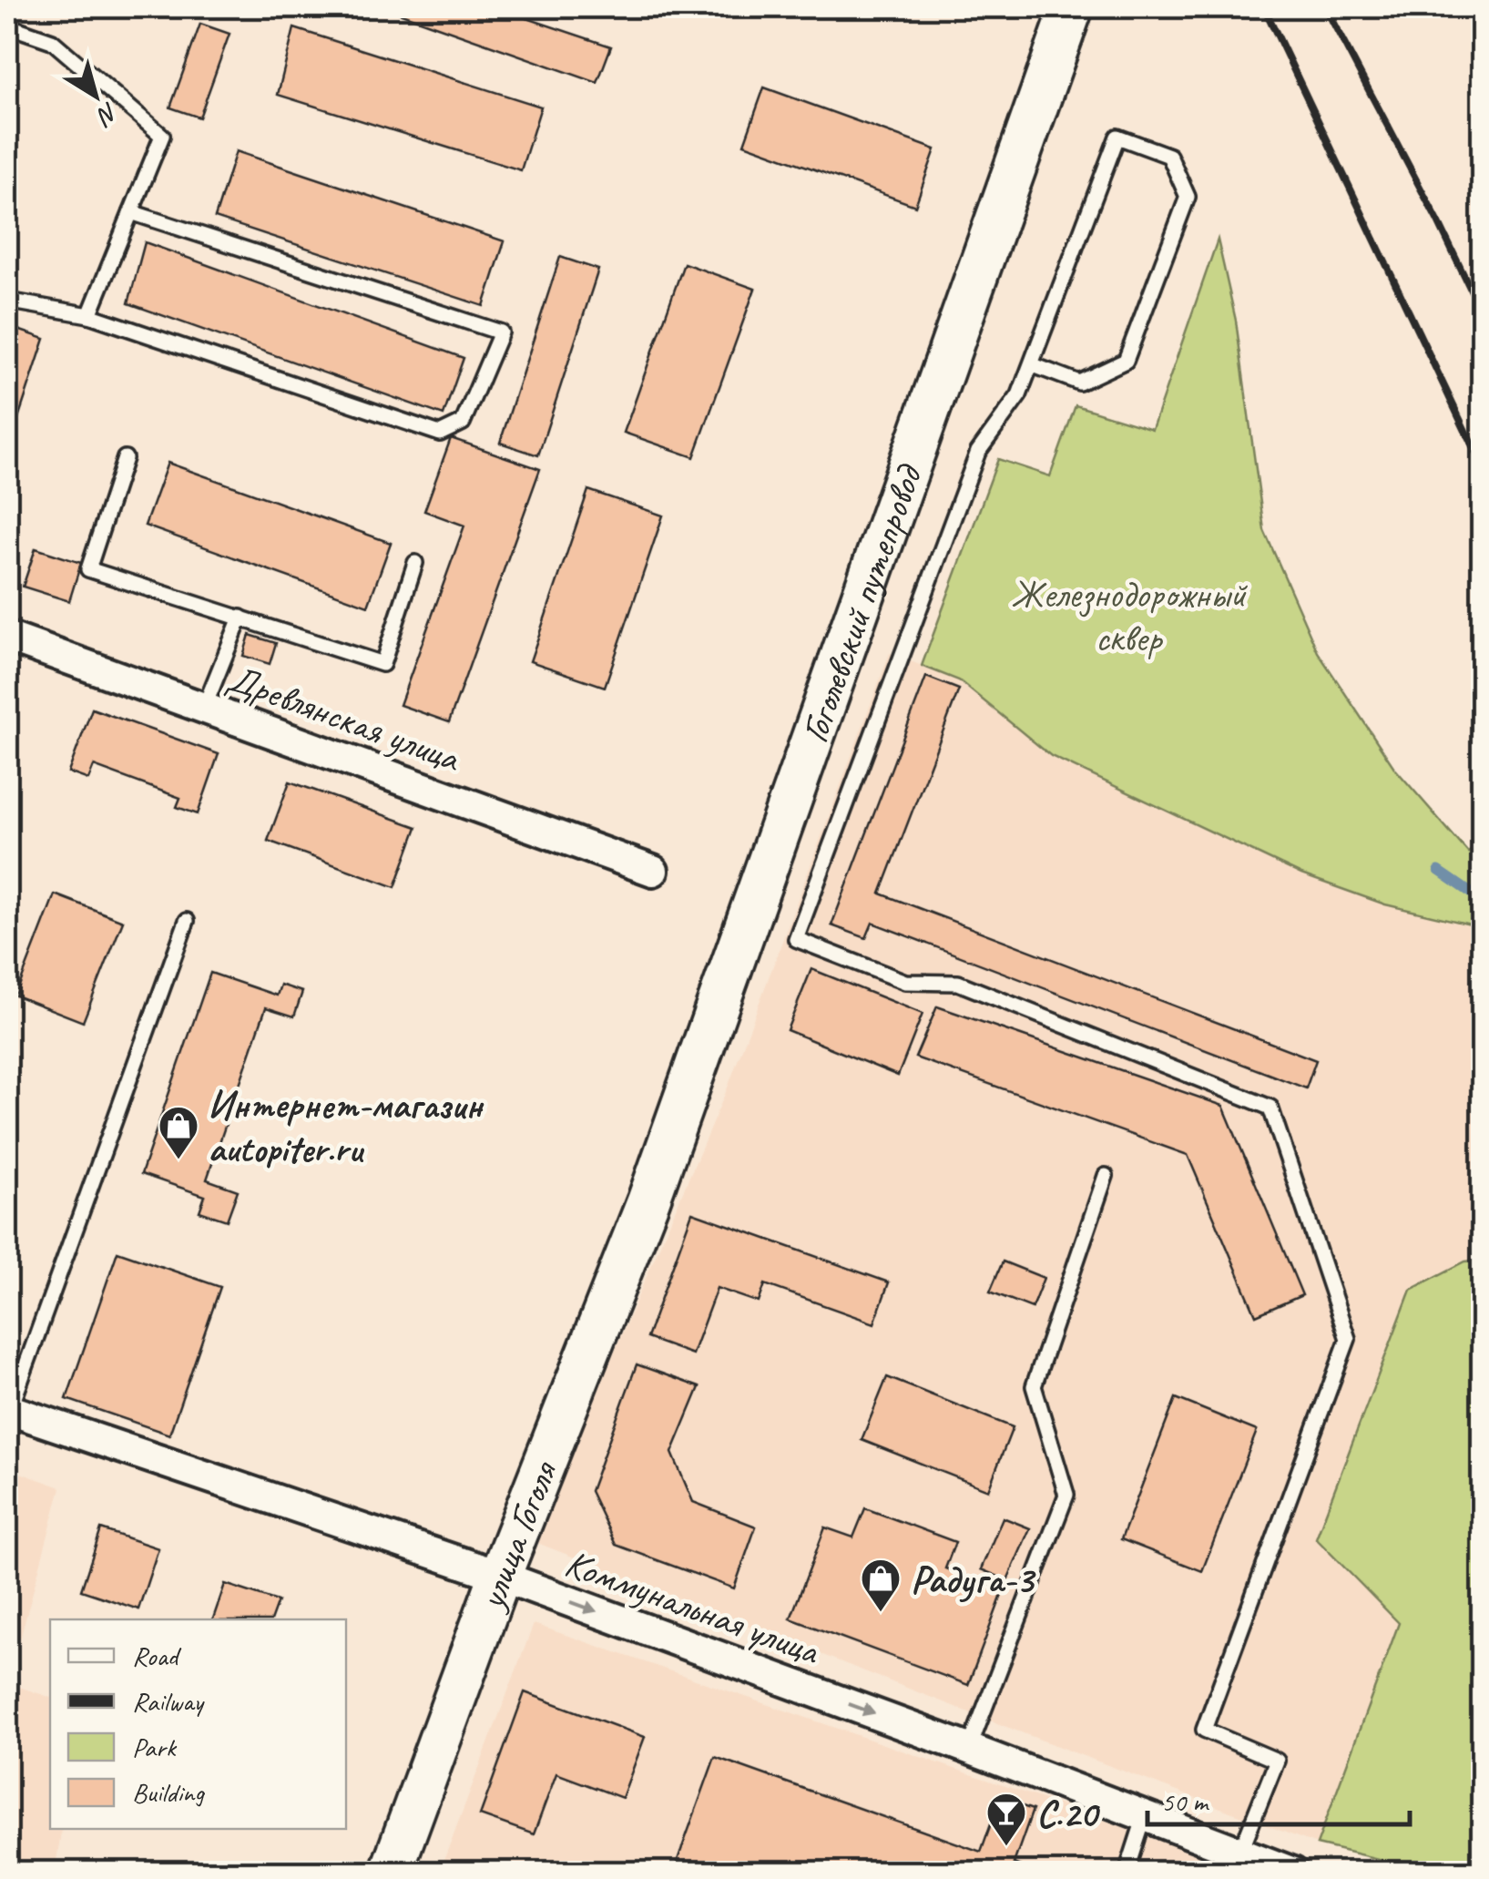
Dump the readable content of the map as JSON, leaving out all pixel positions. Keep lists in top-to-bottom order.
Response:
{
  "streets": {
    "main road": ["Гоголевский путепровод", "улица Гоголя"],
    "street": ["Древлянская улица", "Коммунальная улица"]
  },
  "crossings": [
    ["Гоголевский путепровод", "улица Гоголя"],
    ["улица Гоголя", "Коммунальная улица"]
  ],
  "one_way": ["Коммунальная улица"],
  "parks": ["Железнодорожный сквер"],
  "places": {
    "shop": ["Интернет-магазин autopiter.ru", "Радуга-3"],
    "bar": ["C.20"]
  },
  "legend": [
    "Road",
    "Railway",
    "Park",
    "Building"
  ],
  "scale_bar": "50 m",
  "north": "bottom right"
}
